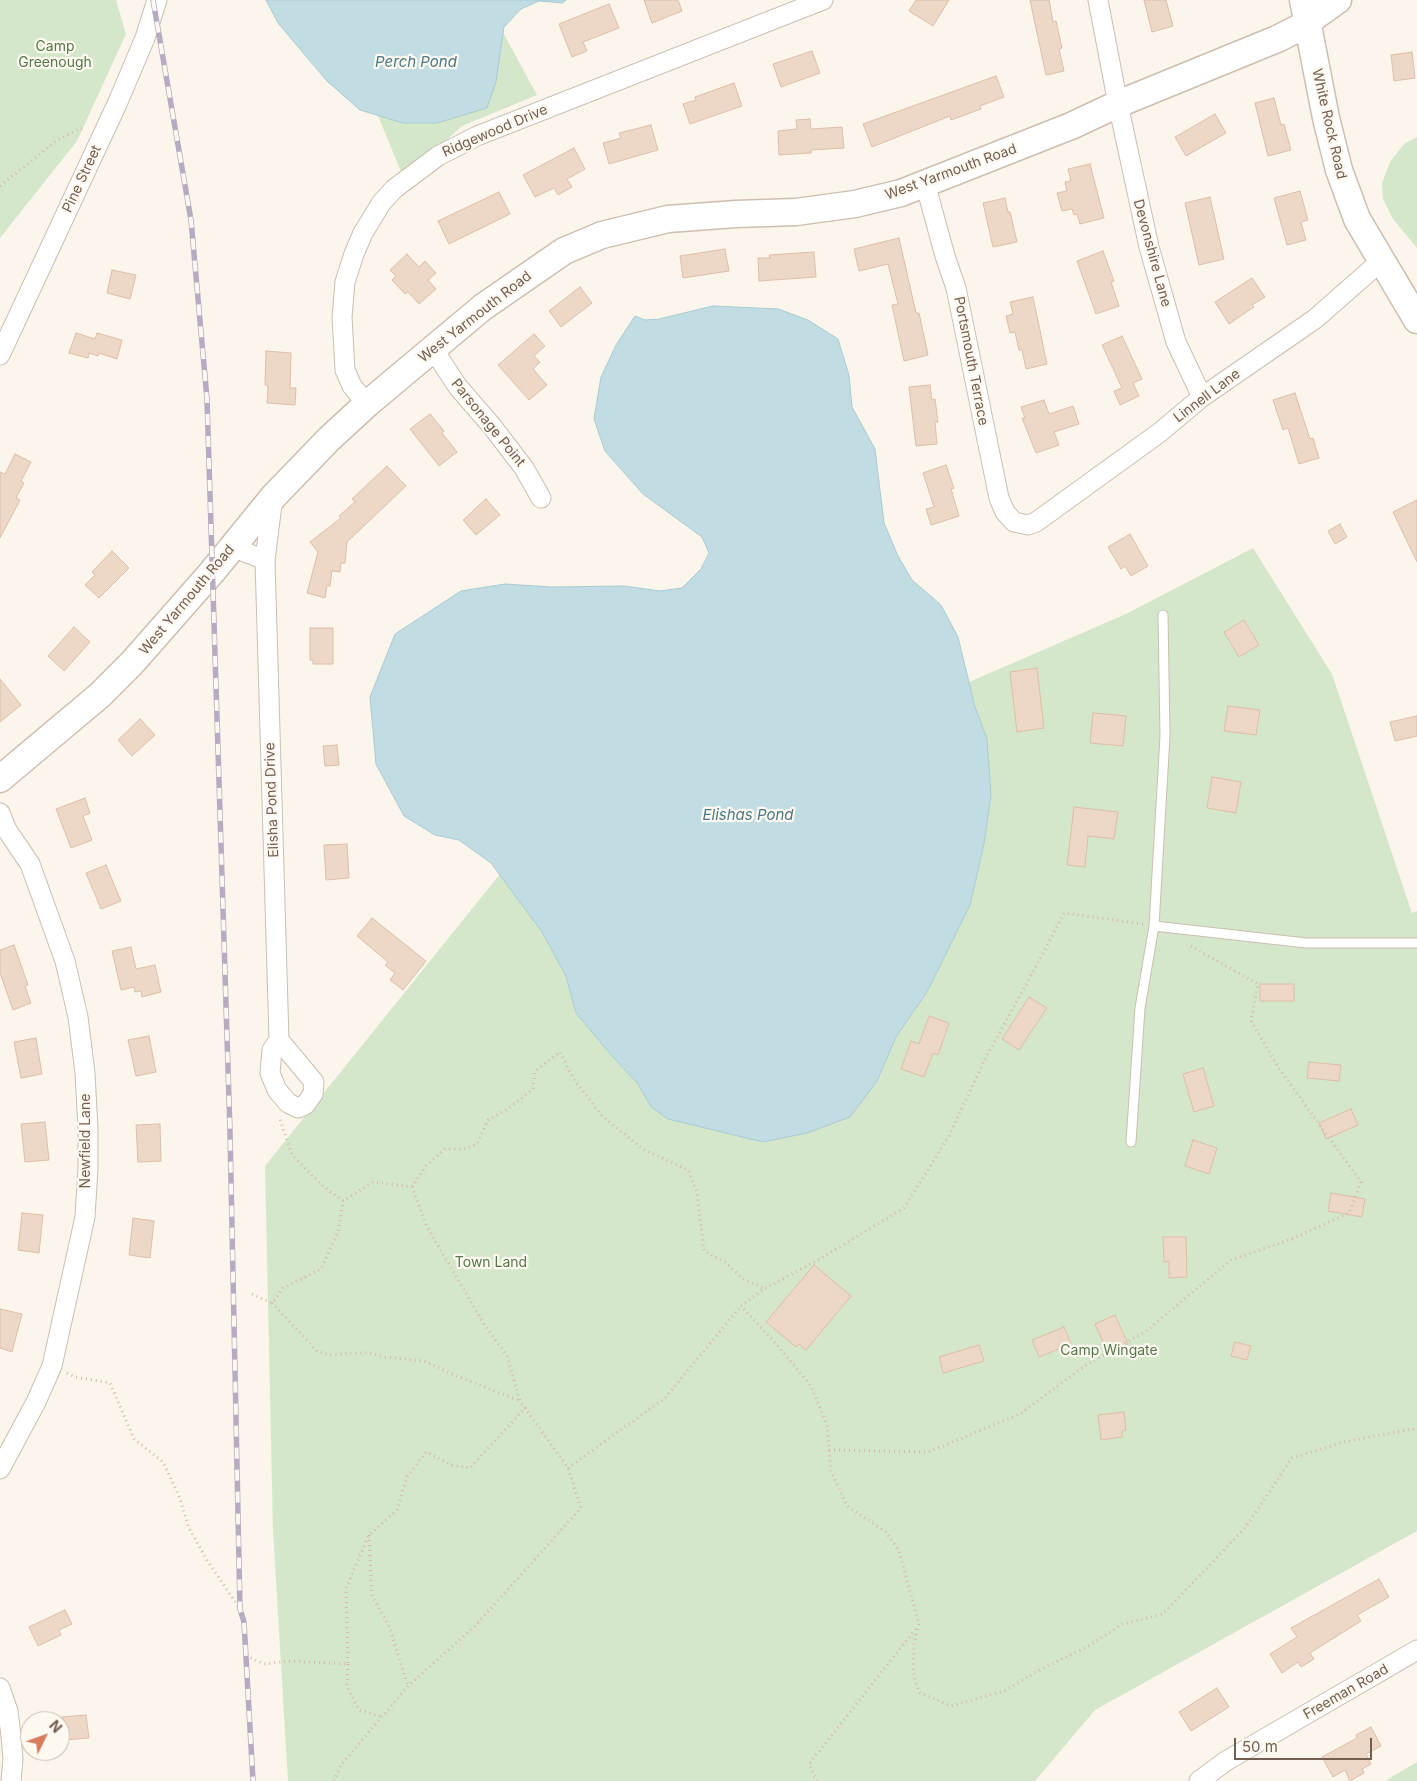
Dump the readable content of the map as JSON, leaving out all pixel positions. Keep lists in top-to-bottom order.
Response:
{
  "streets": {
    "main road": ["White Rock Road", "West Yarmouth Road"],
    "street": [
      "Ridgewood Drive",
      "Pine Street",
      "Devonshire Lane",
      "Portsmouth Terrace",
      "Linnell Lane",
      "Parsonage Point",
      "Elisha Pond Drive",
      "Newfield Lane",
      "Freeman Road"
    ]
  },
  "crossings": [
    ["White Rock Road", "West Yarmouth Road"],
    ["White Rock Road", "Linnell Lane"],
    ["Ridgewood Drive", "West Yarmouth Road"],
    ["West Yarmouth Road", "Devonshire Lane"],
    ["West Yarmouth Road", "Portsmouth Terrace"],
    ["West Yarmouth Road", "Parsonage Point"],
    ["West Yarmouth Road", "Elisha Pond Drive"],
    ["Devonshire Lane", "Linnell Lane"],
    ["Portsmouth Terrace", "Linnell Lane"]
  ],
  "water": ["Perch Pond", "Elishas Pond"],
  "parks": ["Camp Greenough", "Town Land", "Camp Wingate"],
  "scale_bar": "50 m",
  "north": "top right"
}
